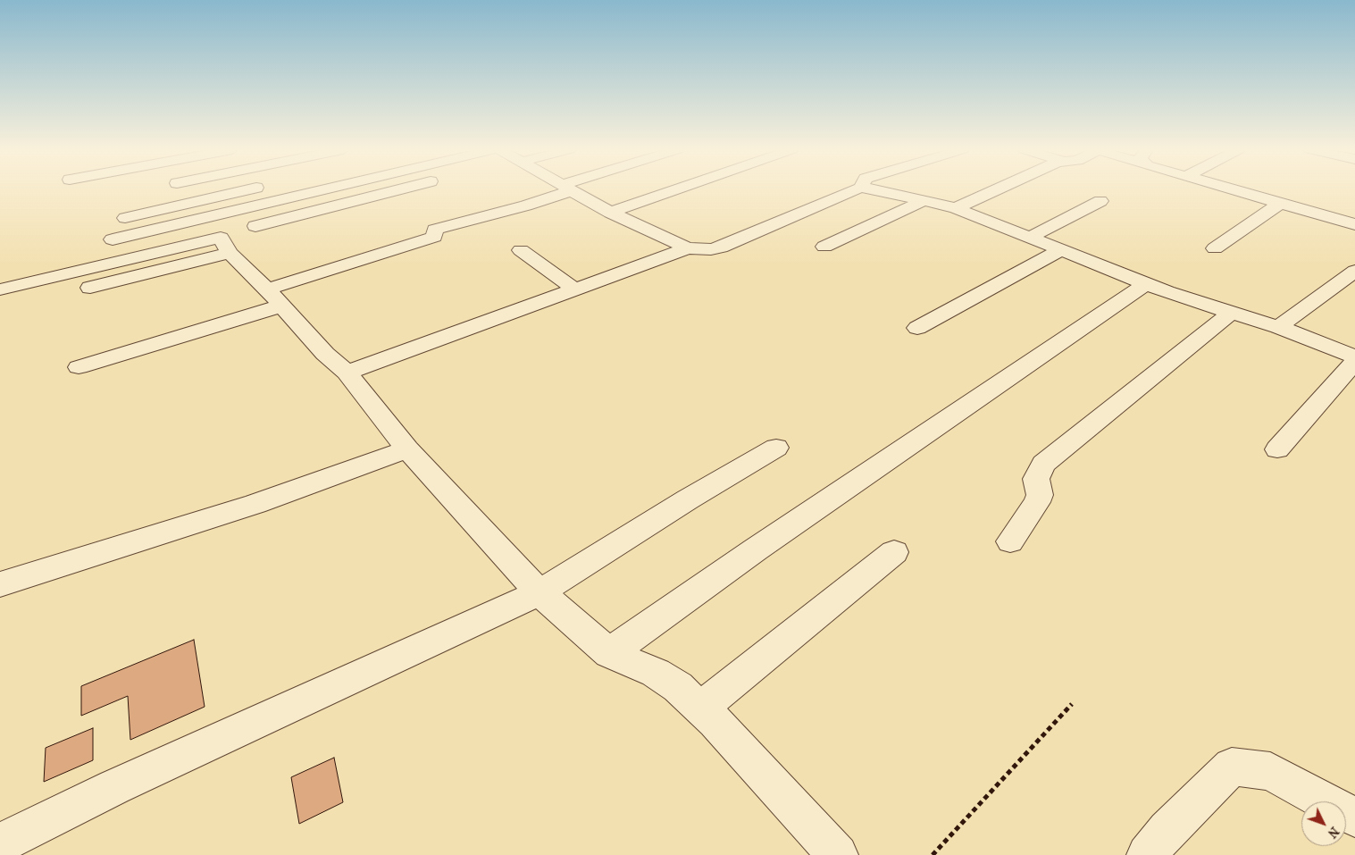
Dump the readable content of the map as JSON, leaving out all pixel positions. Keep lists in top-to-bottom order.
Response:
{
  "north": "bottom right"
}
